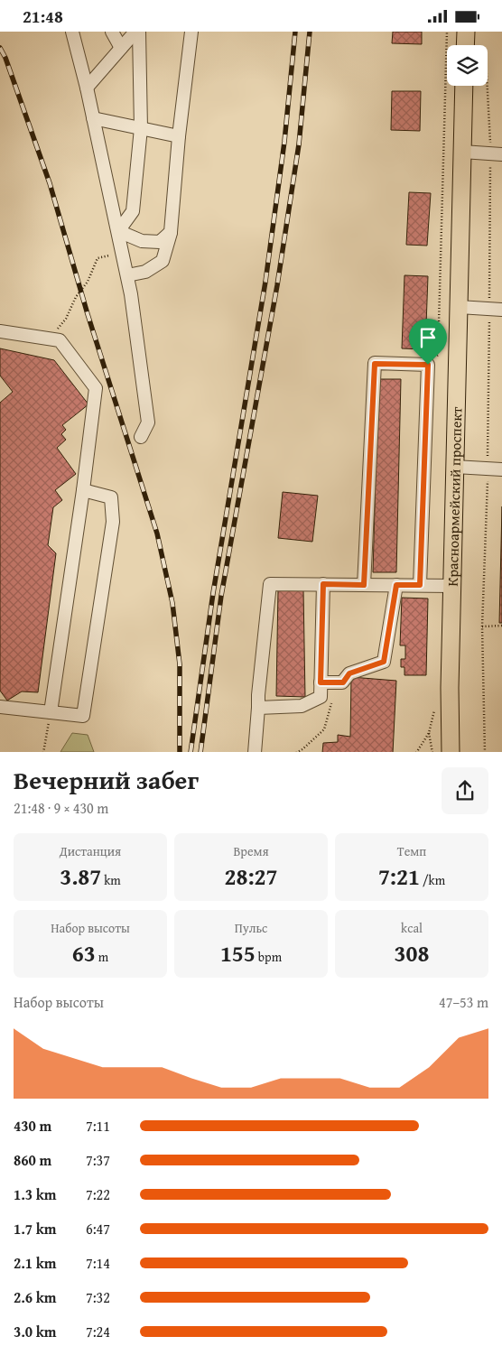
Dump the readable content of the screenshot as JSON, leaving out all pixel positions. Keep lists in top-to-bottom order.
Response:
{
  "streets": {
    "main road": ["Красноармейский проспект"]
  },
  "page": {
    "status": "21:48",
    "heading": ["Вечерний забег", "21:48 · 9 × 430 m"],
    "stats": [
      ["Дистанция", "3.87 km"],
      ["Время", "28:27"],
      ["Темп", "7:21 /km"],
      ["Набор высоты", "63 m"],
      ["Пульс", "155 bpm"],
      ["kcal", "308"]
    ],
    "chart": ["Набор высоты", "47–53 m"],
    "list": [
      {
        "name": "430 m",
        "note": "7:11"
      },
      {
        "name": "860 m",
        "note": "7:37"
      },
      {
        "name": "1.3 km",
        "note": "7:22"
      },
      {
        "name": "1.7 km",
        "note": "6:47"
      },
      {
        "name": "2.1 km",
        "note": "7:14"
      },
      {
        "name": "2.6 km",
        "note": "7:32"
      },
      {
        "name": "3.0 km",
        "note": "7:24"
      }
    ]
  }
}
